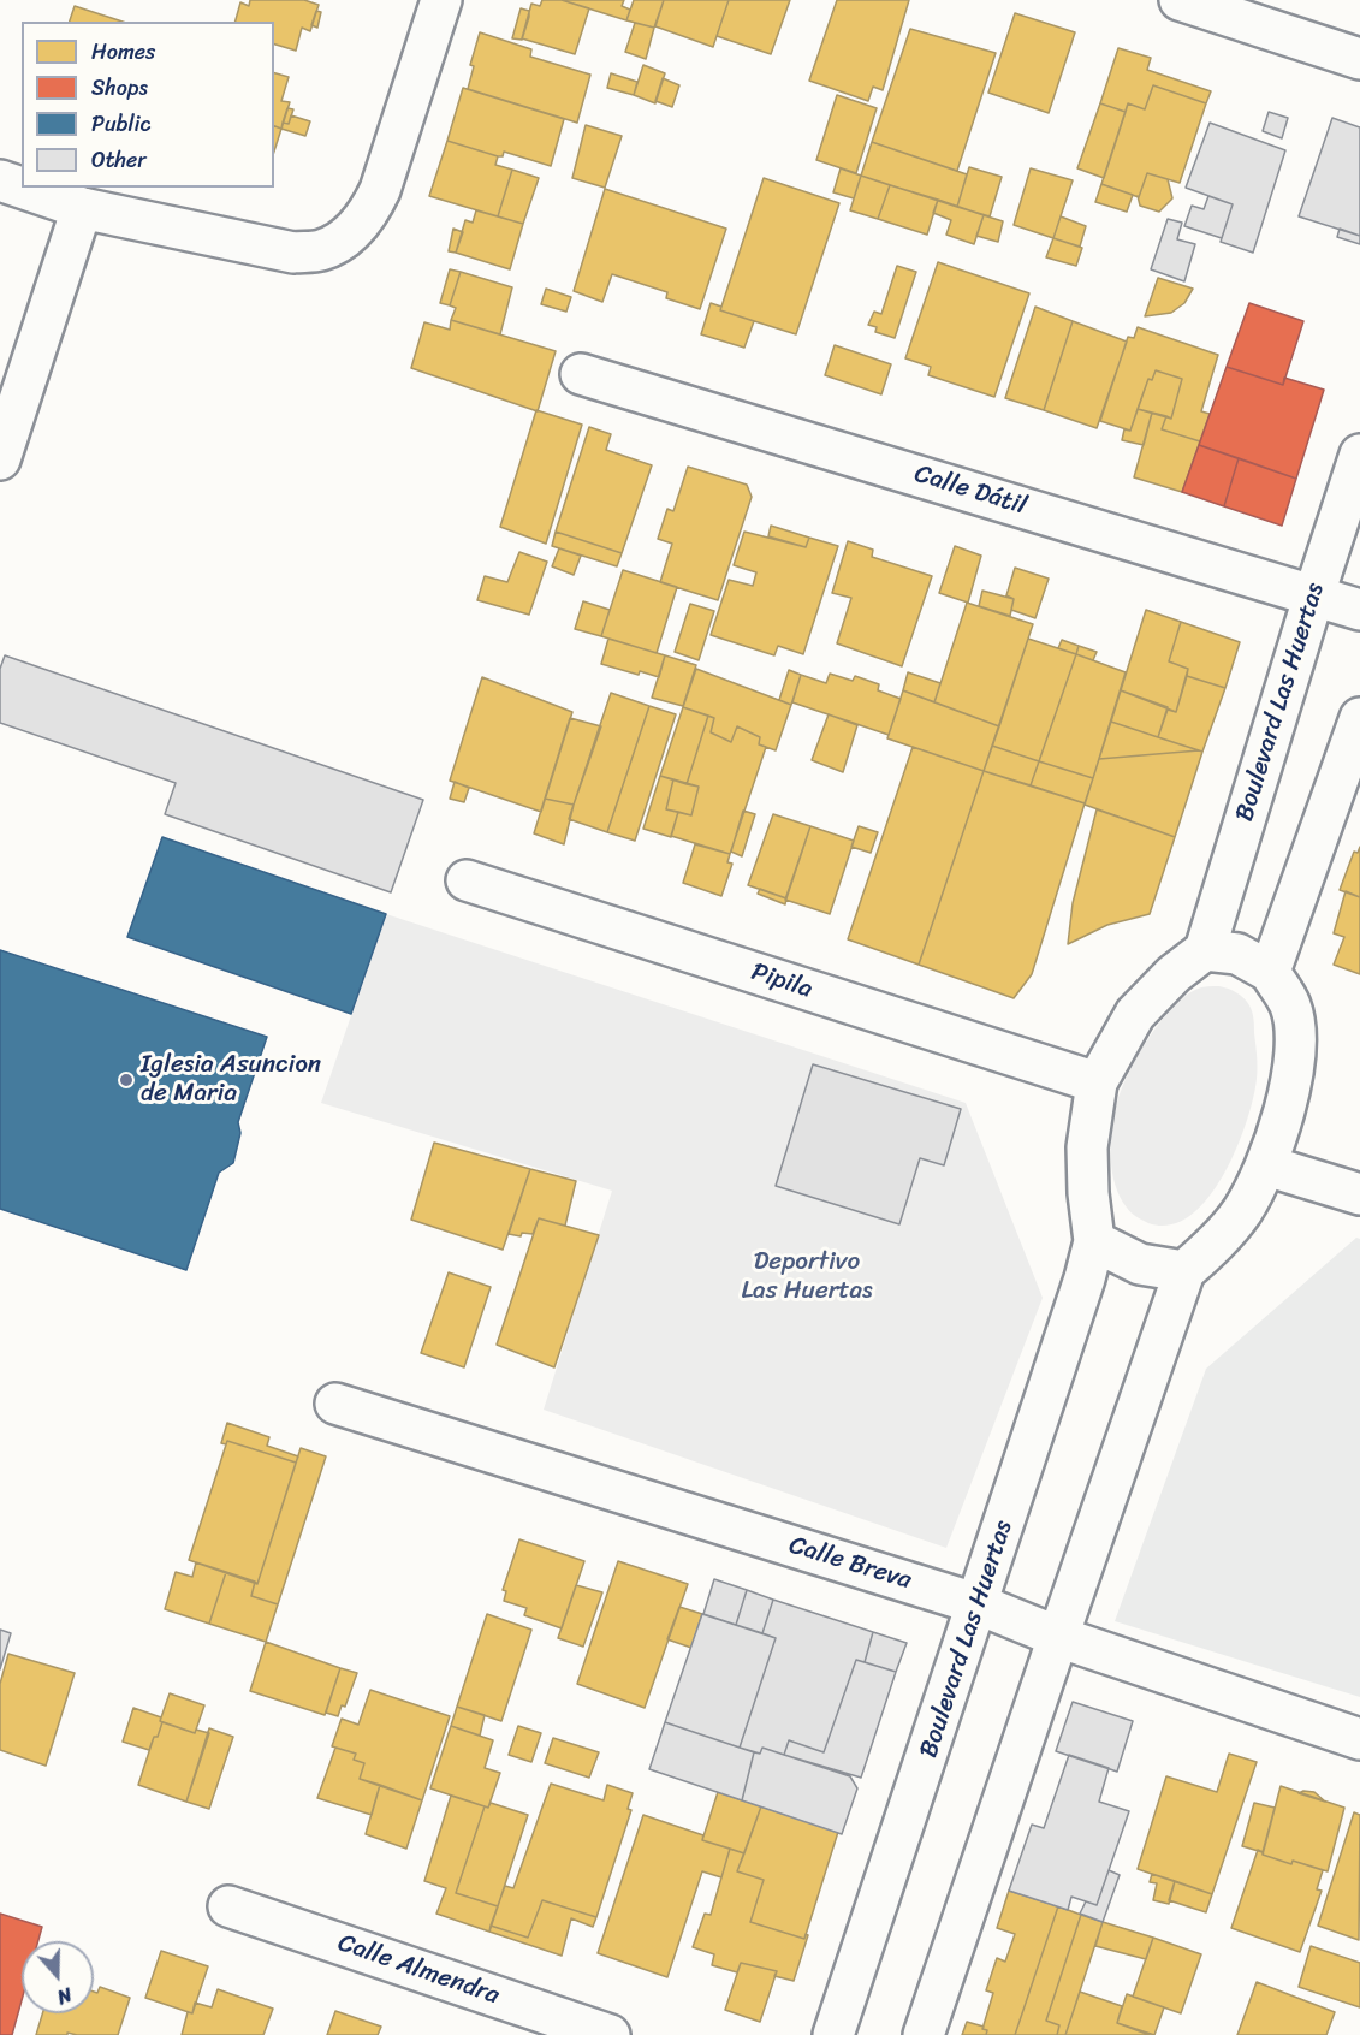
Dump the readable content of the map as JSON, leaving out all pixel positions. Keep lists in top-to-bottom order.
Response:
{
  "streets": {
    "street": [
      "Calle Dátil",
      "Boulevard Las Huertas",
      "Pipila",
      "Calle Breva",
      "Calle Almendra"
    ]
  },
  "crossings": [
    ["Calle Dátil", "Boulevard Las Huertas"],
    ["Boulevard Las Huertas", "Pipila"],
    ["Boulevard Las Huertas", "Calle Breva"]
  ],
  "parks": ["Deportivo Las Huertas"],
  "places": ["Iglesia Asuncion de Maria"],
  "legend": [
    "Homes",
    "Shops",
    "Public",
    "Other"
  ],
  "north": "bottom"
}
